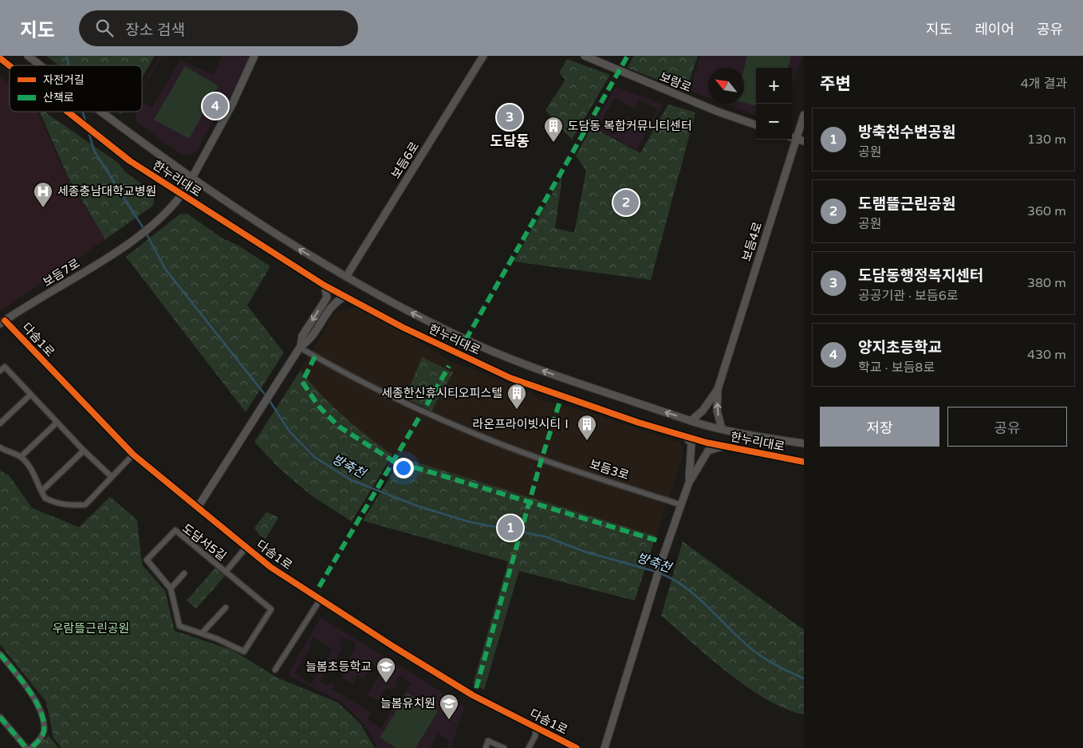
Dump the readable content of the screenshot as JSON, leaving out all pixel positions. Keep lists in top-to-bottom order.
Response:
{
  "streets": {
    "street": [
      "보람로",
      "보듬6로",
      "한누리대로",
      "보듬4로",
      "보듬7로",
      "다솜1로",
      "보듬3로",
      "도담서5길"
    ]
  },
  "crossings": [
    ["보듬6로", "한누리대로"],
    ["한누리대로", "보듬7로"],
    ["보듬7로", "다솜1로"],
    ["다솜1로", "도담서5길"]
  ],
  "districts": ["도담동"],
  "water": ["방축천"],
  "parks": ["우람뜰근린공원"],
  "places": {
    "building": ["도담동 복합커뮤니티센터", "세종한신휴시티오피스텔", "라온프라이빗시티Ⅰ"],
    "hospital": ["세종충남대학교병원"],
    "school or university": ["늘봄초등학교", "늘봄유치원"]
  },
  "legend": ["자전거길", "산책로"],
  "north": "top left",
  "page": {
    "header": "지도",
    "search": "장소 검색",
    "nav": ["지도", "레이어", "공유"],
    "heading": ["주변", "4개 결과"],
    "map_buttons": ["+", "−"],
    "pins": [
      "4",
      "3",
      "2",
      "1"
    ],
    "list": [
      {
        "mark": "1",
        "name": "방축천수변공원",
        "note": "공원",
        "value": "130 m"
      },
      {
        "mark": "2",
        "name": "도램뜰근린공원",
        "note": "공원",
        "value": "360 m"
      },
      {
        "mark": "3",
        "name": "도담동행정복지센터",
        "note": "공공기관 · 보듬6로",
        "value": "380 m"
      },
      {
        "mark": "4",
        "name": "양지초등학교",
        "note": "학교 · 보듬8로",
        "value": "430 m"
      }
    ],
    "buttons": ["저장", "공유"]
  }
}
